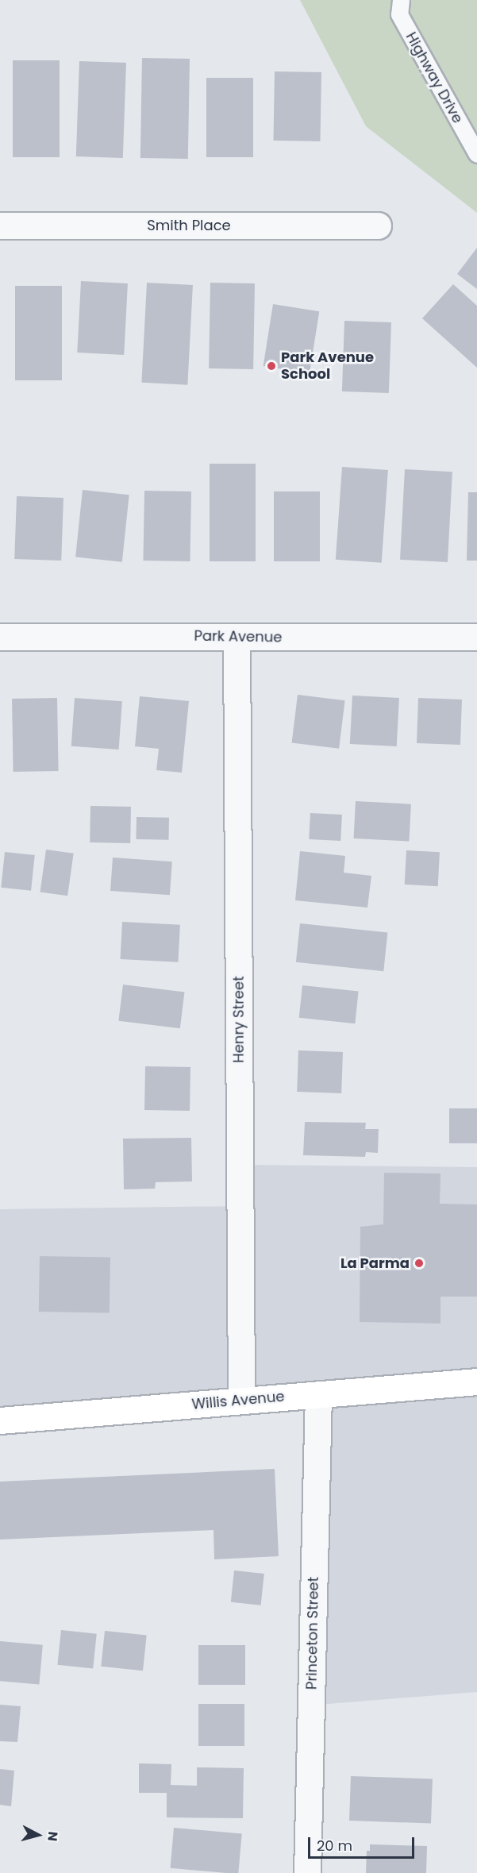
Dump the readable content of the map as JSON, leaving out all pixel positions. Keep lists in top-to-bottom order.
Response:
{
  "streets": {
    "main road": ["Willis Avenue"],
    "street": [
      "Smith Place",
      "Park Avenue",
      "Henry Street",
      "Princeton Street"
    ],
    "lane": ["Highway Drive"]
  },
  "crossings": [
    ["Park Avenue", "Henry Street"],
    ["Henry Street", "Willis Avenue"],
    ["Willis Avenue", "Princeton Street"]
  ],
  "places": ["Park Avenue School", "La Parma"],
  "scale_bar": "20 m",
  "north": "right"
}
